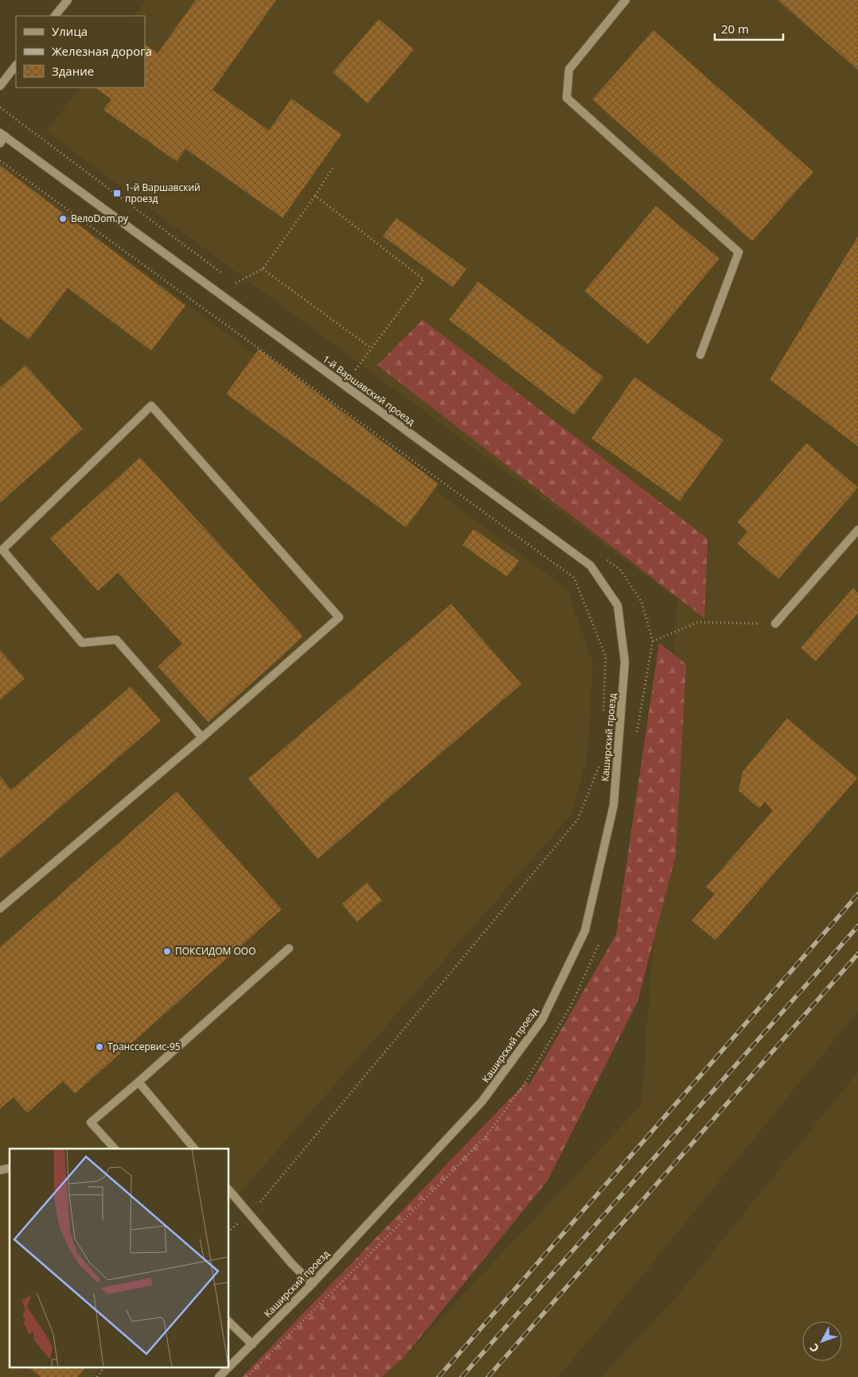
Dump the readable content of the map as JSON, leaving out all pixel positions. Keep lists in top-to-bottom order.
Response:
{
  "streets": {
    "street": ["1-й Варшавский проезд", "Каширский проезд"]
  },
  "crossings": [
    ["1-й Варшавский проезд", "Каширский проезд"]
  ],
  "places": {
    "transit": ["1-й Варшавский проезд"],
    "other": ["ВелоDom.ру", "ПОКСИДОМ ООО", "Транссервис-95"]
  },
  "legend": ["Улица", "Железная дорога", "Здание"],
  "scale_bar": "20 m",
  "north": "bottom left"
}
